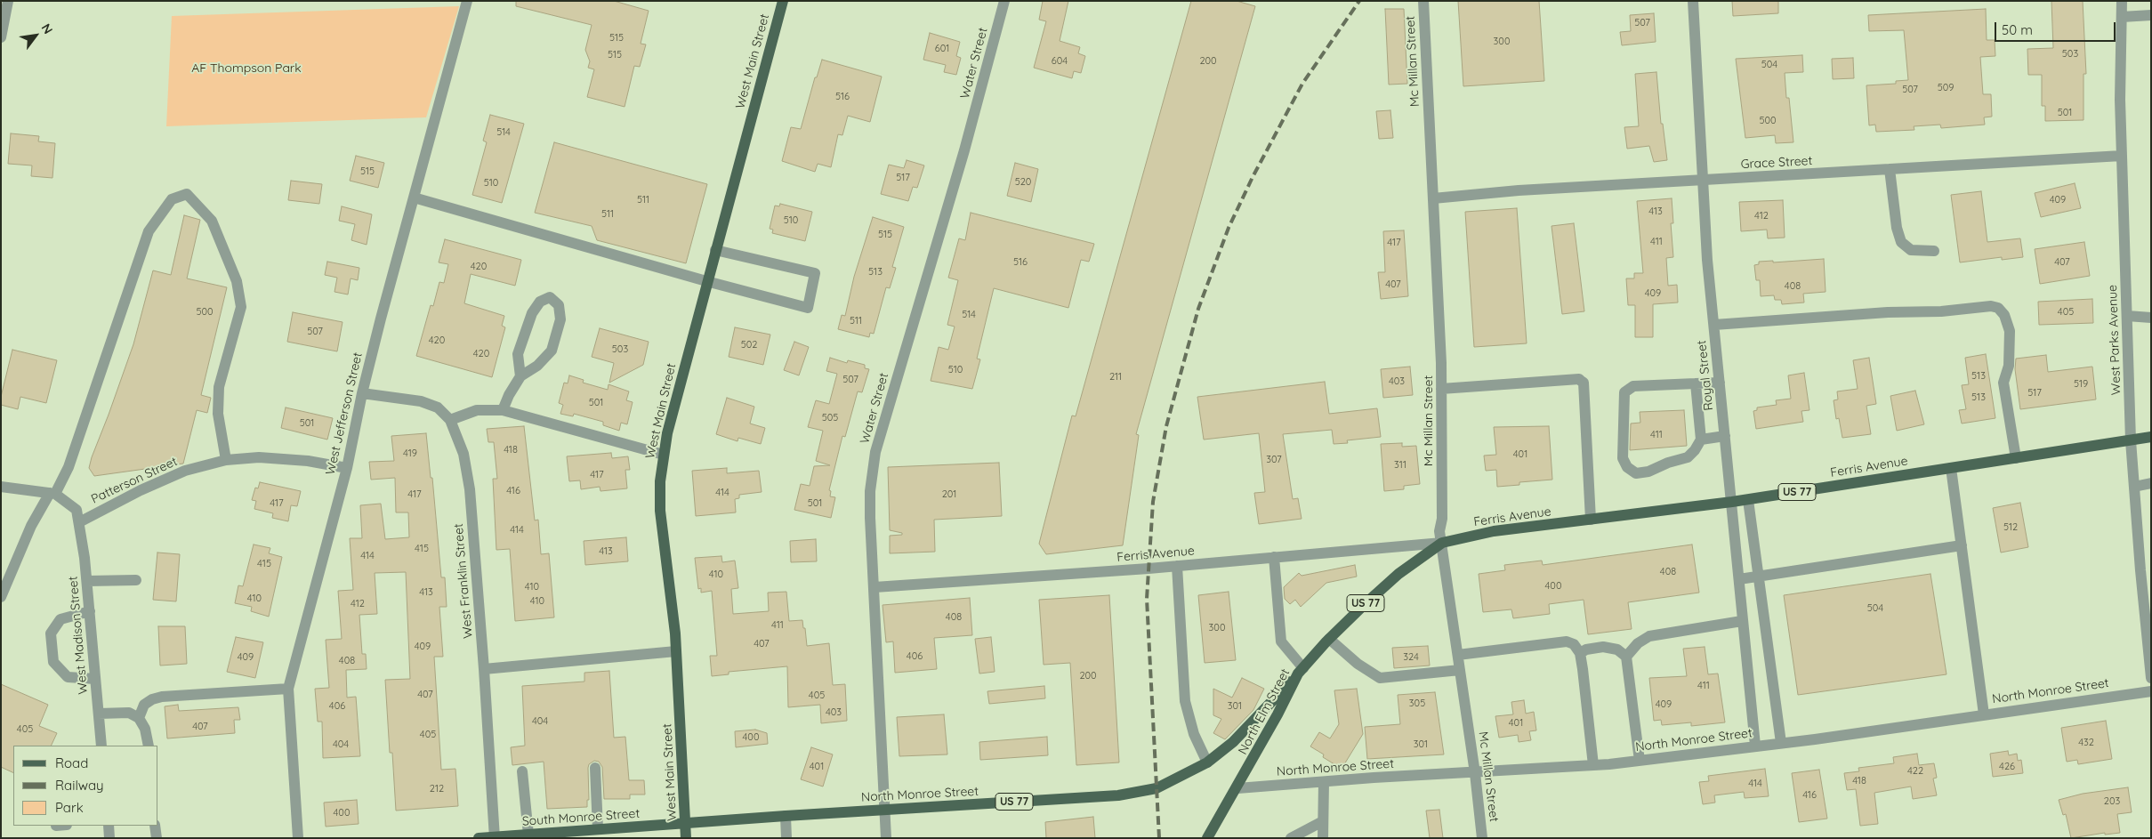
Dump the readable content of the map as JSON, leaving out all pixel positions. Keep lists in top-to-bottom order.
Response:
{
  "streets": {
    "main road": [
      "West Main Street",
      "Ferris Avenue",
      "US 77",
      "North Monroe Street",
      "North Elm Street",
      "South Monroe Street"
    ],
    "street": [
      "Mc Millan Street",
      "Water Street",
      "Grace Street",
      "West Parks Avenue",
      "Royal Street",
      "West Jefferson Street",
      "Patterson Street",
      "West Franklin Street",
      "West Madison Street"
    ]
  },
  "crossings": [
    ["West Main Street", "North Monroe Street"],
    ["West Main Street", "South Monroe Street"],
    ["Mc Millan Street", "Grace Street"],
    ["Mc Millan Street", "Ferris Avenue"],
    ["Mc Millan Street", "North Monroe Street"],
    ["Mc Millan Street", "North Elm Street"],
    ["Water Street", "Ferris Avenue"],
    ["Water Street", "North Monroe Street"],
    ["Grace Street", "West Parks Avenue"],
    ["Grace Street", "Royal Street"],
    ["West Parks Avenue", "Ferris Avenue"],
    ["Royal Street", "Ferris Avenue"],
    ["Royal Street", "North Monroe Street"],
    ["West Jefferson Street", "Patterson Street"],
    ["West Jefferson Street", "West Franklin Street"],
    ["Ferris Avenue", "North Elm Street"],
    ["Patterson Street", "West Madison Street"],
    ["West Franklin Street", "South Monroe Street"],
    ["North Monroe Street", "North Elm Street"],
    ["North Monroe Street", "South Monroe Street"]
  ],
  "parks": ["AF Thompson Park"],
  "house_numbers": [
    "507",
    "515",
    "300",
    "601",
    "503",
    "515",
    "604",
    "200",
    "504",
    "509",
    "507",
    "516",
    "501",
    "500",
    "514",
    "515",
    "517",
    "520",
    "510",
    "511",
    "409",
    "413",
    "511",
    "412",
    "510",
    "515",
    "411",
    "417",
    "516",
    "407",
    "420",
    "513",
    "407",
    "408",
    "409",
    "500",
    "405",
    "514",
    "511",
    "507",
    "420",
    "502",
    "503",
    "420",
    "510",
    "513",
    "211",
    "507",
    "403",
    "519",
    "517",
    "513",
    "501",
    "505",
    "501",
    "411",
    "418",
    "419",
    "401",
    "307",
    "311",
    "417",
    "416",
    "414",
    "417",
    "201",
    "417",
    "501",
    "512",
    "414",
    "415",
    "413",
    "414",
    "415",
    "408",
    "410",
    "400",
    "410",
    "413",
    "410",
    "410",
    "412",
    "504",
    "408",
    "411",
    "300",
    "407",
    "409",
    "406",
    "409",
    "324",
    "408",
    "200",
    "411",
    "407",
    "405",
    "305",
    "409",
    "406",
    "301",
    "403",
    "404",
    "401",
    "407",
    "405",
    "405",
    "400",
    "432",
    "404",
    "301",
    "401",
    "426",
    "422",
    "418",
    "414",
    "212",
    "416",
    "203",
    "400"
  ],
  "legend": ["Road", "Railway", "Park"],
  "scale_bar": "50 m",
  "north": "top right"
}
